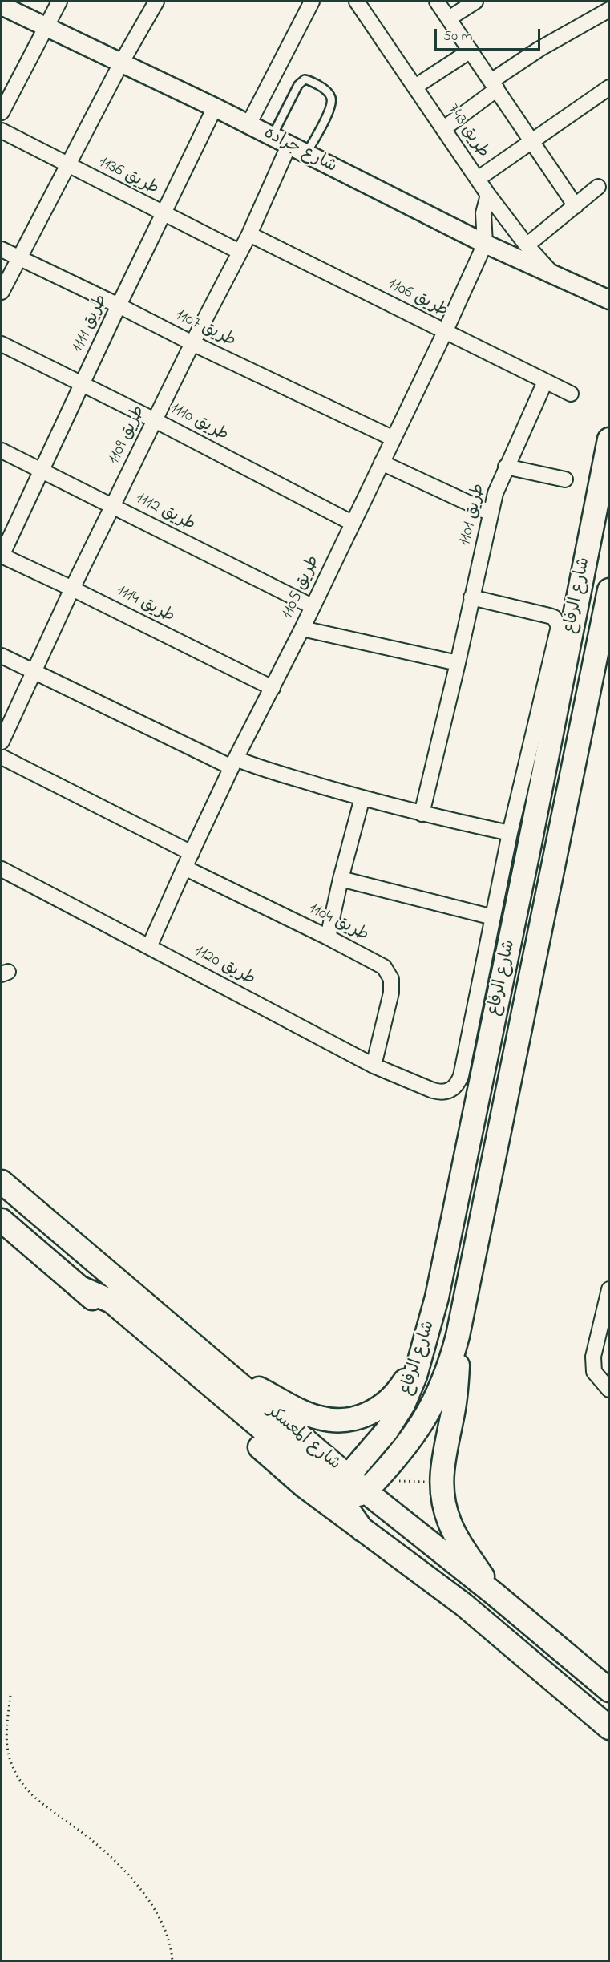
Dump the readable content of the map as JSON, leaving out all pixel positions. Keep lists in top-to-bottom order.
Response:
{
  "streets": {
    "main road": ["شارع الرفاع", "شارع المعسكر"],
    "street": [
      "طريق 743",
      "شارع جراده",
      "طريق 1136",
      "طريق 1106",
      "طريق 1111",
      "طريق 1107",
      "طريق 1110",
      "طريق 1109",
      "طريق 1112",
      "طريق 1101",
      "طريق 1105",
      "طريق 1114",
      "طريق 1104",
      "طريق 1120"
    ]
  },
  "crossings": [
    ["طريق 743", "شارع جراده"],
    ["شارع جراده", "طريق 1111"],
    ["شارع جراده", "طريق 1109"],
    ["شارع جراده", "طريق 1105"],
    ["طريق 1136", "طريق 1111"],
    ["طريق 1136", "طريق 1109"],
    ["طريق 1106", "طريق 1109"],
    ["طريق 1106", "طريق 1101"],
    ["طريق 1106", "طريق 1105"],
    ["طريق 1111", "طريق 1107"],
    ["طريق 1111", "طريق 1110"],
    ["طريق 1111", "طريق 1112"],
    ["طريق 1111", "طريق 1114"],
    ["طريق 1107", "طريق 1109"],
    ["طريق 1107", "طريق 1105"],
    ["طريق 1110", "طريق 1109"],
    ["طريق 1110", "طريق 1105"],
    ["طريق 1109", "طريق 1112"],
    ["طريق 1109", "طريق 1114"],
    ["طريق 1112", "طريق 1105"],
    ["طريق 1105", "طريق 1114"],
    ["طريق 1105", "طريق 1104"],
    ["طريق 1105", "طريق 1120"],
    ["شارع الرفاع", "شارع المعسكر"],
    ["طريق 1104", "طريق 1120"]
  ],
  "scale_bar": "50 m"
}
